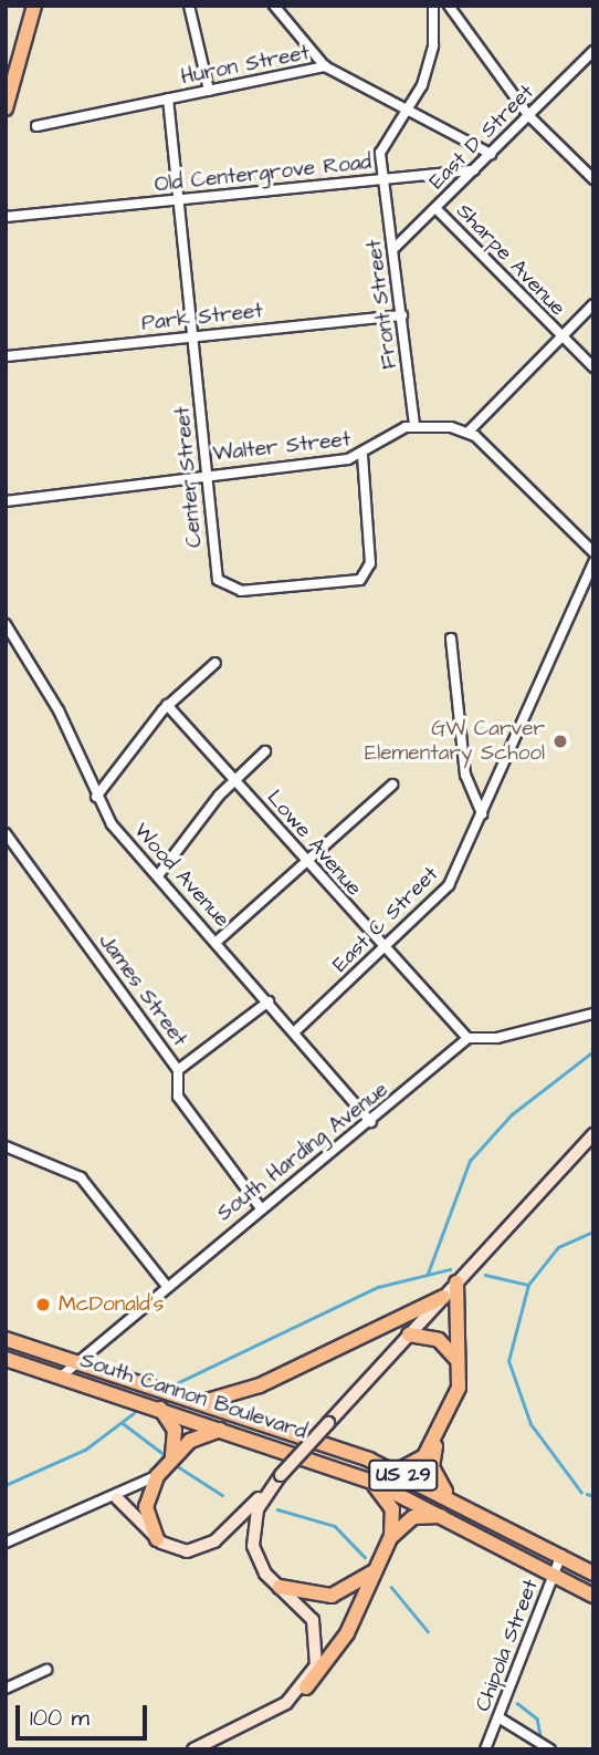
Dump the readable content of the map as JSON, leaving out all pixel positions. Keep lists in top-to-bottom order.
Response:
{
  "streets": {
    "main road": ["South Cannon Boulevard", "US 29"],
    "street": [
      "Huron Street",
      "East D Street",
      "Old Centergrove Road",
      "Sharpe Avenue",
      "Front Street",
      "Park Street",
      "Walter Street",
      "Center Street",
      "Lowe Avenue",
      "Wood Avenue",
      "East C Street",
      "James Street",
      "South Harding Avenue",
      "Chipola Street"
    ]
  },
  "crossings": [
    ["Huron Street", "East D Street"],
    ["Huron Street", "Old Centergrove Road"],
    ["Huron Street", "Center Street"],
    ["East D Street", "Sharpe Avenue"],
    ["East D Street", "Front Street"],
    ["Old Centergrove Road", "Front Street"],
    ["Old Centergrove Road", "Center Street"],
    ["Front Street", "Park Street"],
    ["Front Street", "Walter Street"],
    ["Park Street", "Center Street"],
    ["Walter Street", "Center Street"],
    ["Lowe Avenue", "East C Street"],
    ["Lowe Avenue", "South Harding Avenue"],
    ["Wood Avenue", "East C Street"],
    ["Wood Avenue", "South Harding Avenue"],
    ["James Street", "South Harding Avenue"],
    ["South Harding Avenue", "South Cannon Boulevard"],
    ["South Cannon Boulevard", "US 29"],
    ["US 29", "Chipola Street"]
  ],
  "places": ["GW Carver Elementary School", "McDonald's"],
  "scale_bar": "100 m"
}
